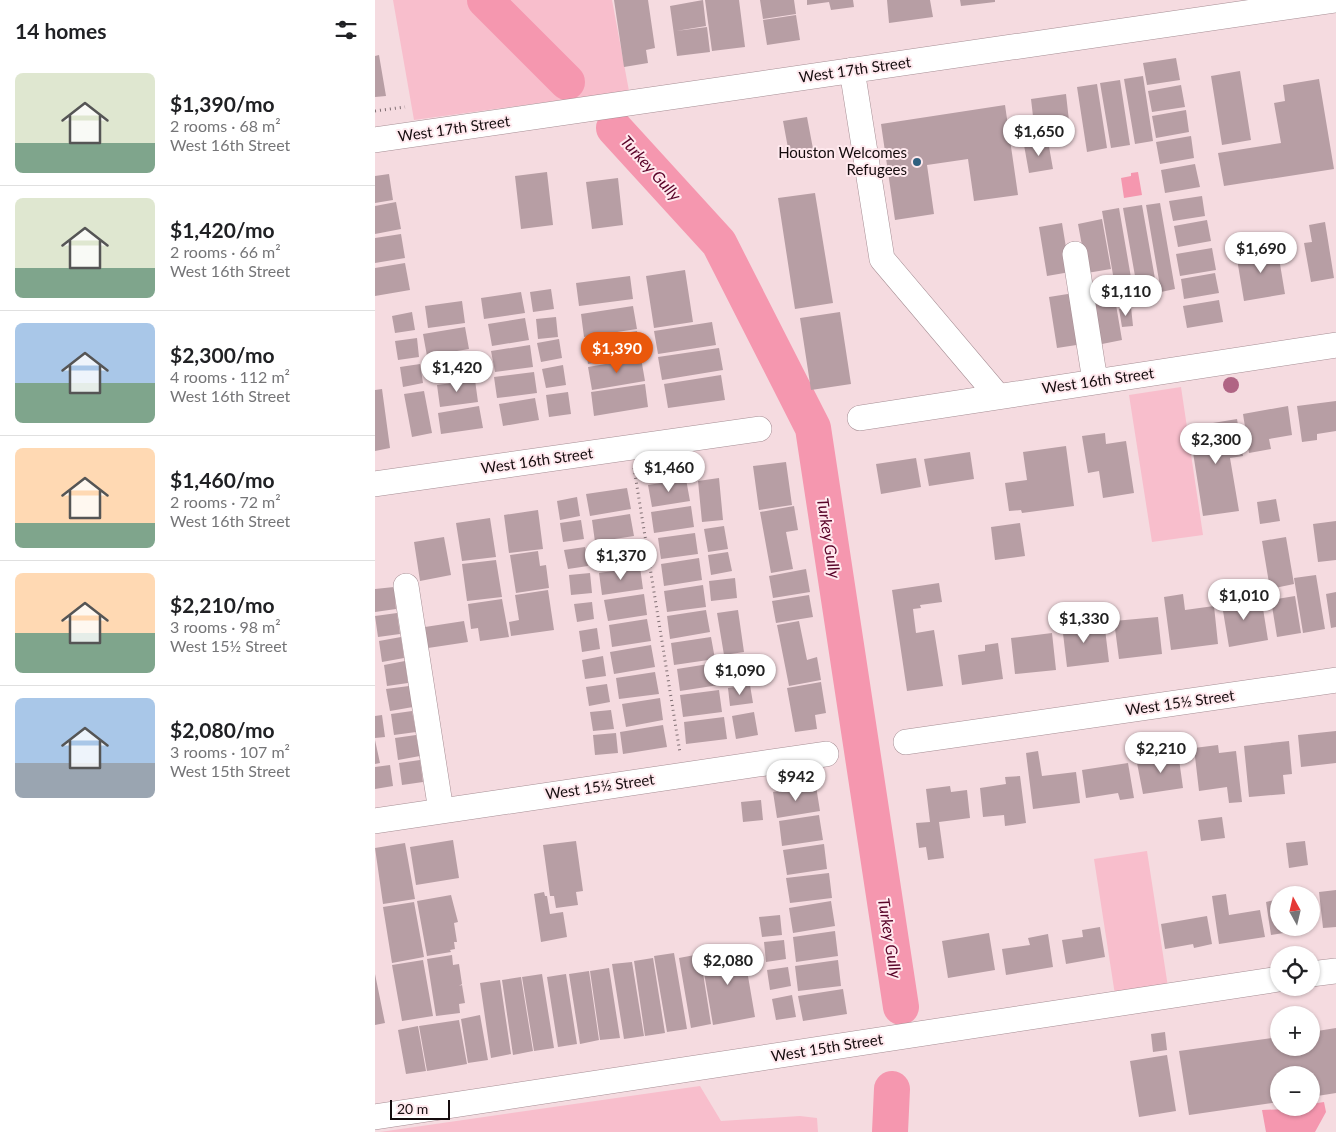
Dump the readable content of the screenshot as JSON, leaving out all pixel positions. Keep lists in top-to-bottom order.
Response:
{
  "streets": {
    "street": [
      "West 17th Street",
      "West 16th Street",
      "West 15½ Street",
      "West 15th Street"
    ]
  },
  "water": ["Turkey Gully"],
  "places": ["Houston Welcomes Refugees"],
  "scale_bar": "20 m",
  "north": "top",
  "page": {
    "heading": "14 homes",
    "list": [
      {
        "name": "$1,390/mo",
        "note": "2 rooms · 68 m² · West 16th Street"
      },
      {
        "name": "$1,420/mo",
        "note": "2 rooms · 66 m² · West 16th Street"
      },
      {
        "name": "$2,300/mo",
        "note": "4 rooms · 112 m² · West 16th Street"
      },
      {
        "name": "$1,460/mo",
        "note": "2 rooms · 72 m² · West 16th Street"
      },
      {
        "name": "$2,210/mo",
        "note": "3 rooms · 98 m² · West 15½ Street"
      },
      {
        "name": "$2,080/mo",
        "note": "3 rooms · 107 m² · West 15th Street"
      }
    ],
    "price": [
      "$1,650",
      "$1,690",
      "$1,110",
      "$1,390",
      "$1,420",
      "$2,300",
      "$1,460",
      "$1,370",
      "$1,010",
      "$1,330",
      "$1,090",
      "$2,210",
      "$942",
      "$2,080"
    ],
    "map_buttons": ["+", "−"],
    "scale": "20 m"
  }
}
